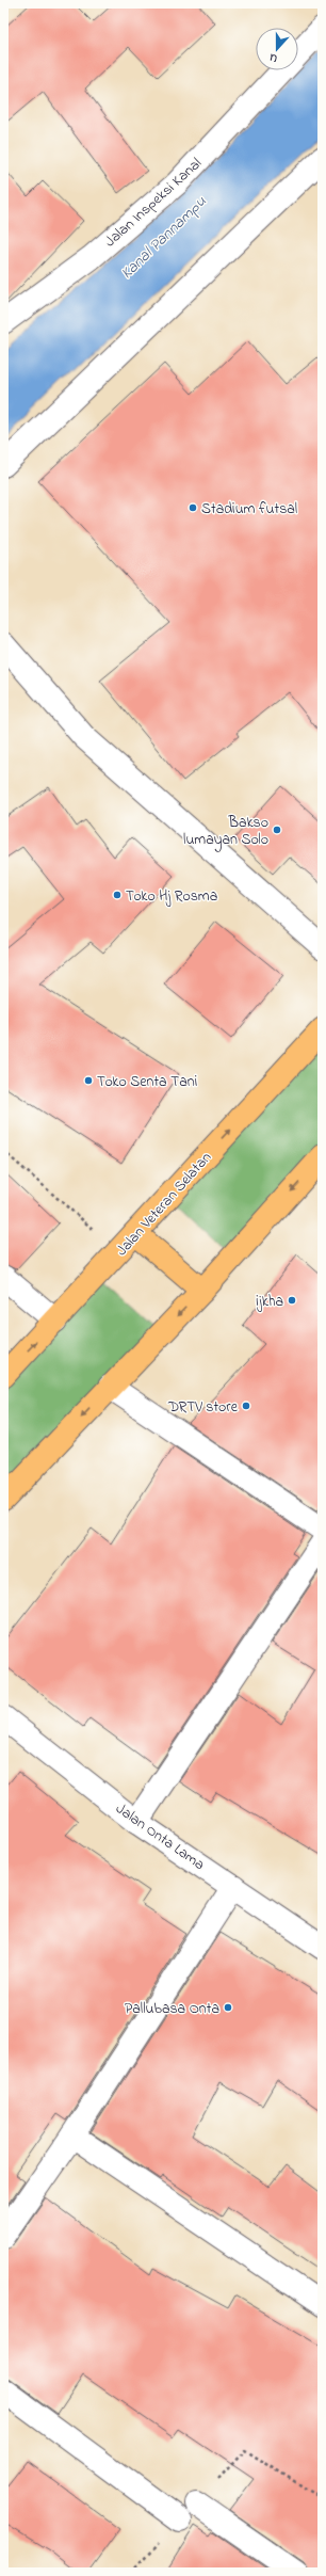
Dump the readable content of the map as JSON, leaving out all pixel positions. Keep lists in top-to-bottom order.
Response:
{
  "streets": {
    "main road": ["Jalan Veteran Selatan"],
    "street": ["Jalan Inspeksi Kanal", "Jalan Onta Lama"]
  },
  "water": ["Kanal Pannampu"],
  "places": [
    "Stadium futsal",
    "Bakso lumayan Solo",
    "Toko Hj Rosma",
    "Toko Senta Tani",
    "ijkha",
    "DRTV store",
    "Pallubasa Onta"
  ],
  "north": "bottom"
}
